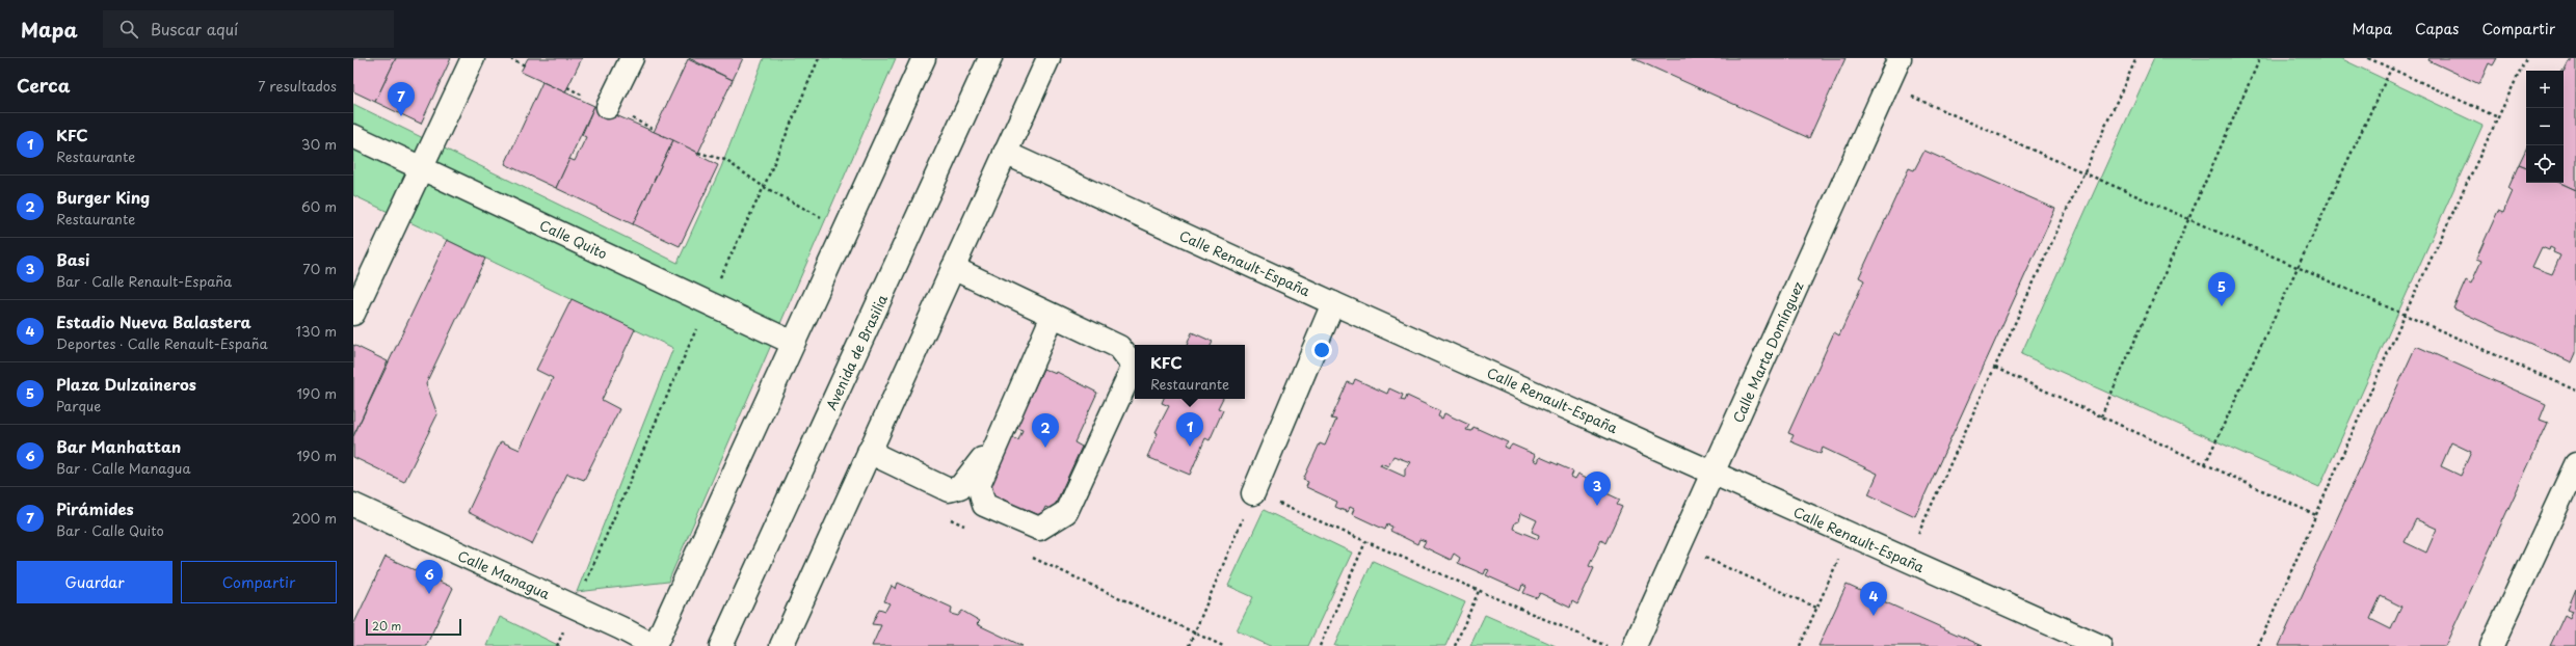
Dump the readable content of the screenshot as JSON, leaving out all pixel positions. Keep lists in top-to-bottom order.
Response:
{
  "streets": {
    "street": [
      "Calle Quito",
      "Calle Renault-España",
      "Avenida de Brasilia",
      "Calle Marta Domínguez",
      "Calle Managua"
    ]
  },
  "crossings": [
    ["Calle Renault-España", "Calle Marta Domínguez"]
  ],
  "scale_bar": "20 m",
  "page": {
    "header": "Mapa",
    "search": "Buscar aquí",
    "nav": ["Mapa", "Capas", "Compartir"],
    "heading": ["Cerca", "7 resultados"],
    "map_buttons": ["+", "−"],
    "pins": [
      "7",
      "5",
      "1",
      "2",
      "3",
      "6",
      "4"
    ],
    "list": [
      {
        "mark": "1",
        "name": "KFC",
        "note": "Restaurante",
        "value": "30 m"
      },
      {
        "mark": "2",
        "name": "Burger King",
        "note": "Restaurante",
        "value": "60 m"
      },
      {
        "mark": "3",
        "name": "Basi",
        "note": "Bar · Calle Renault-España",
        "value": "70 m"
      },
      {
        "mark": "4",
        "name": "Estadio Nueva Balastera",
        "note": "Deportes · Calle Renault-España",
        "value": "130 m"
      },
      {
        "mark": "5",
        "name": "Plaza Dulzaineros",
        "note": "Parque",
        "value": "190 m"
      },
      {
        "mark": "6",
        "name": "Bar Manhattan",
        "note": "Bar · Calle Managua",
        "value": "190 m"
      },
      {
        "mark": "7",
        "name": "Pirámides",
        "note": "Bar · Calle Quito",
        "value": "200 m"
      }
    ],
    "popup": ["KFC", "Restaurante"],
    "buttons": ["Guardar", "Compartir"],
    "scale": "20 m"
  }
}
